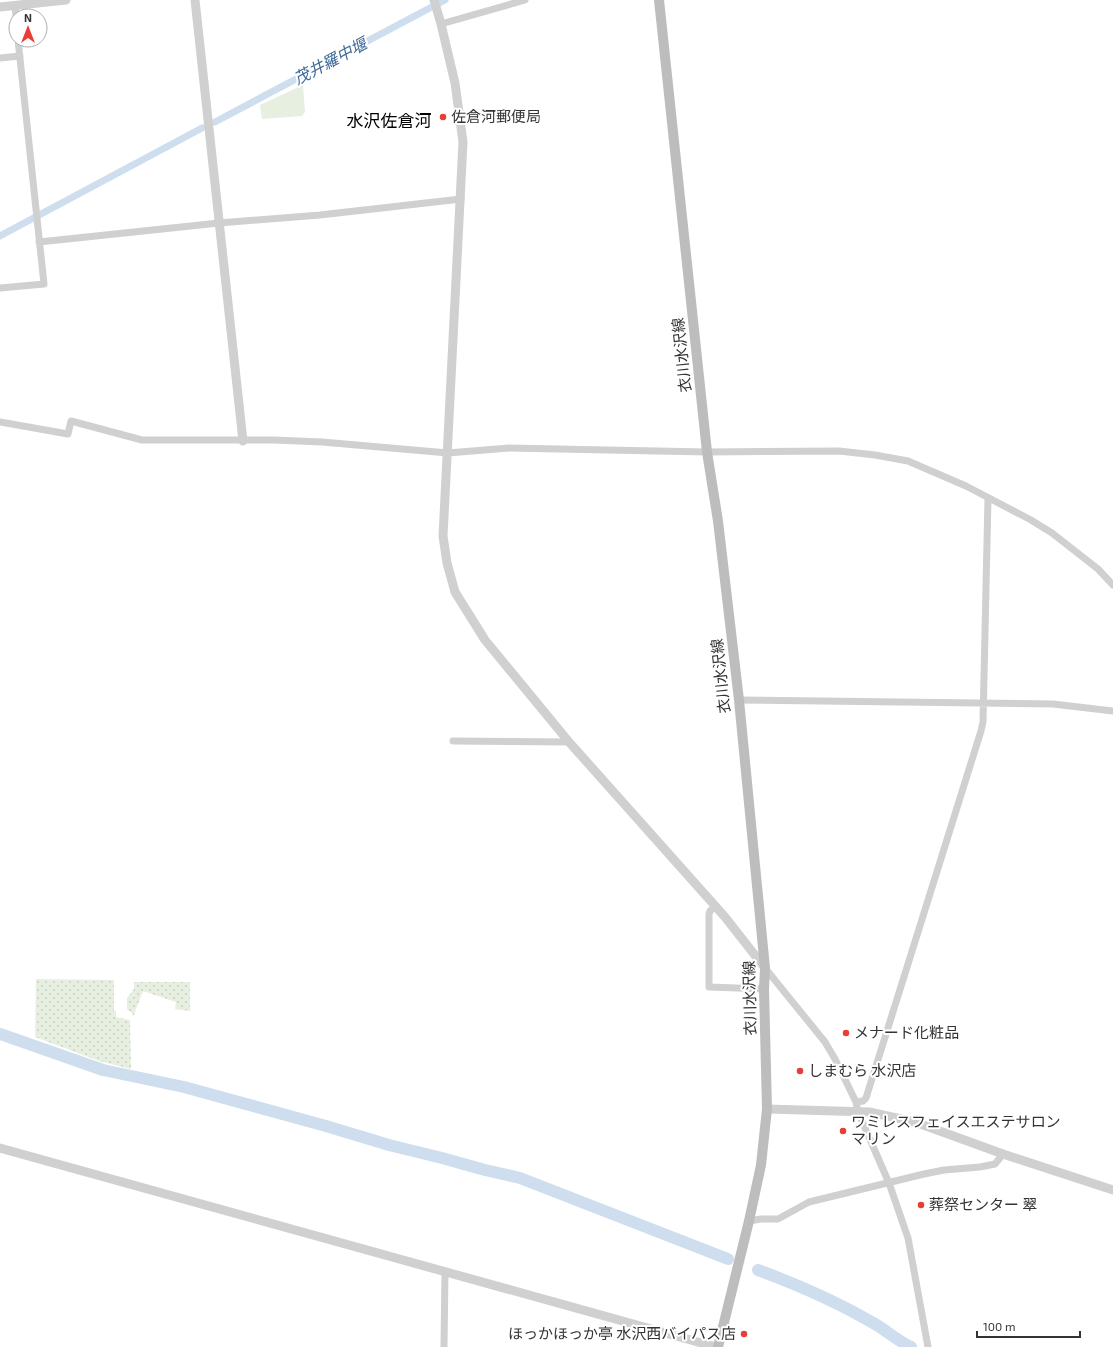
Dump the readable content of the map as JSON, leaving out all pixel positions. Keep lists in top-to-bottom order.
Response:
{
  "streets": {
    "main road": ["衣川水沢線"]
  },
  "districts": ["水沢佐倉河"],
  "water": ["茂井羅中堰"],
  "places": [
    "佐倉河郵便局",
    "メナード化粧品",
    "しまむら 水沢店",
    "ワミレスフェイスエステサロン マリン",
    "葬祭センター 翠",
    "ほっかほっか亭 水沢西バイパス店"
  ],
  "scale_bar": "100 m",
  "north": "top"
}
